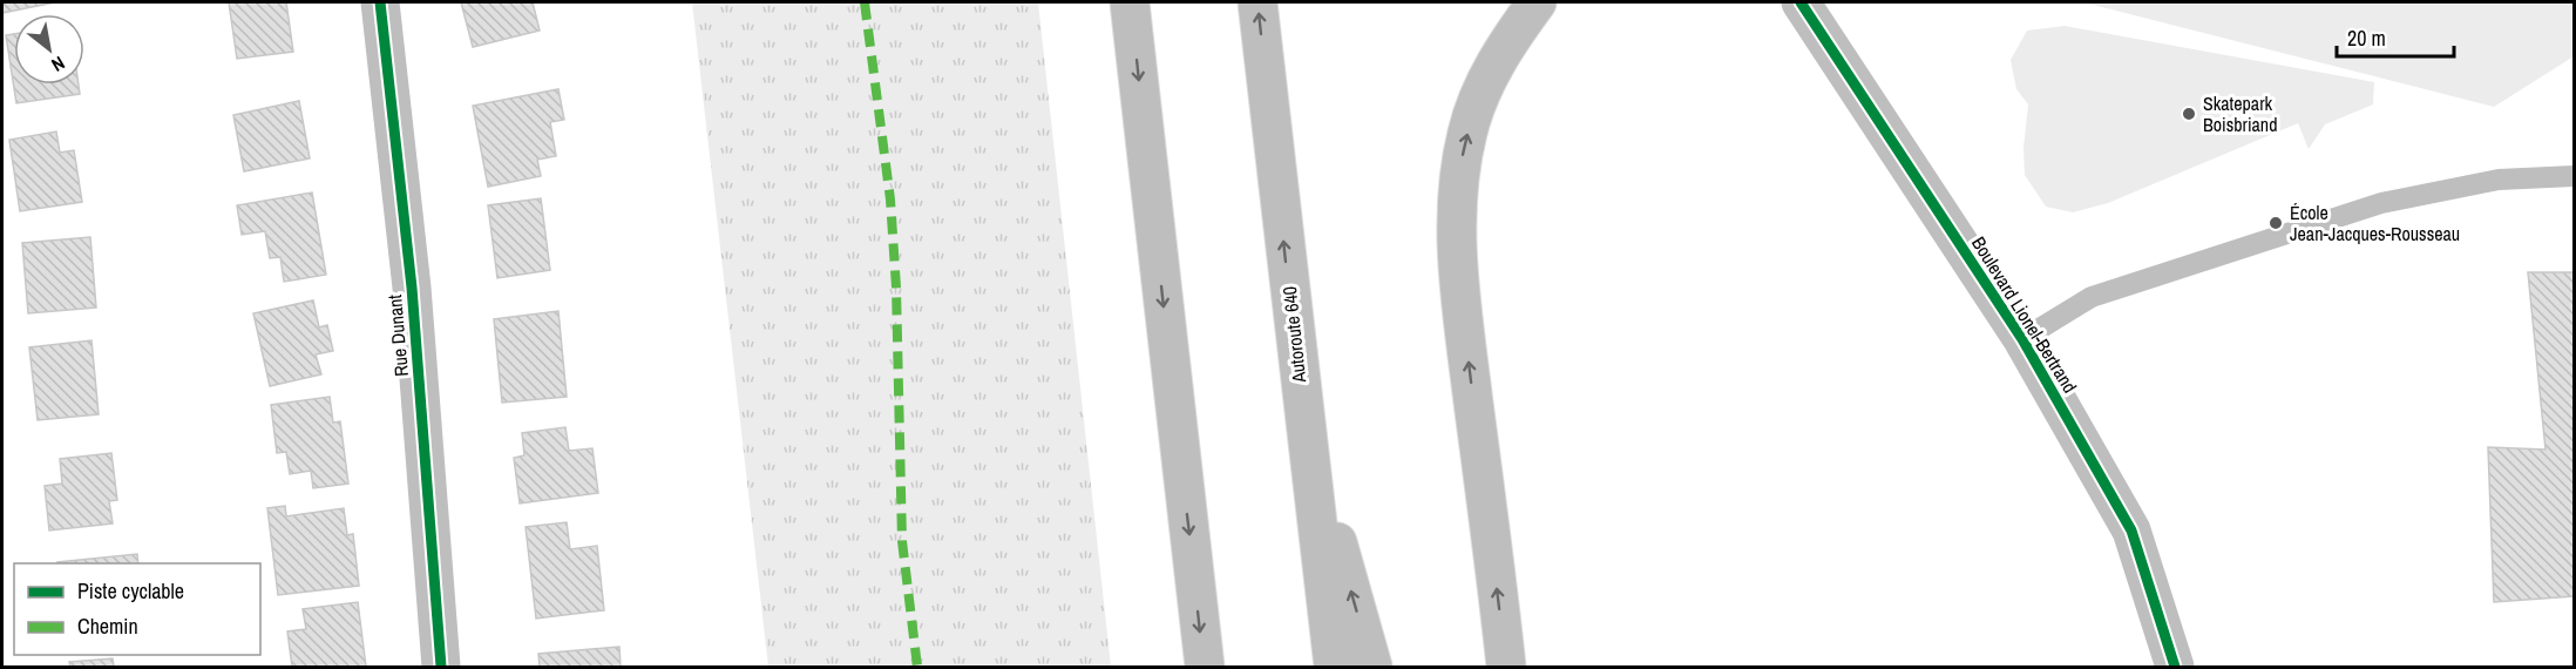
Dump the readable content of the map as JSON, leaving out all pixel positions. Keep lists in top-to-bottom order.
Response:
{
  "streets": {
    "main road": ["Boulevard Lionel-Bertrand", "Autoroute 640", "Rue Dunant"]
  },
  "places": ["Skatepark Boisbriand", "École Jean-Jacques-Rousseau"],
  "legend": ["Piste cyclable", "Chemin"],
  "scale_bar": "20 m",
  "north": "bottom right"
}
